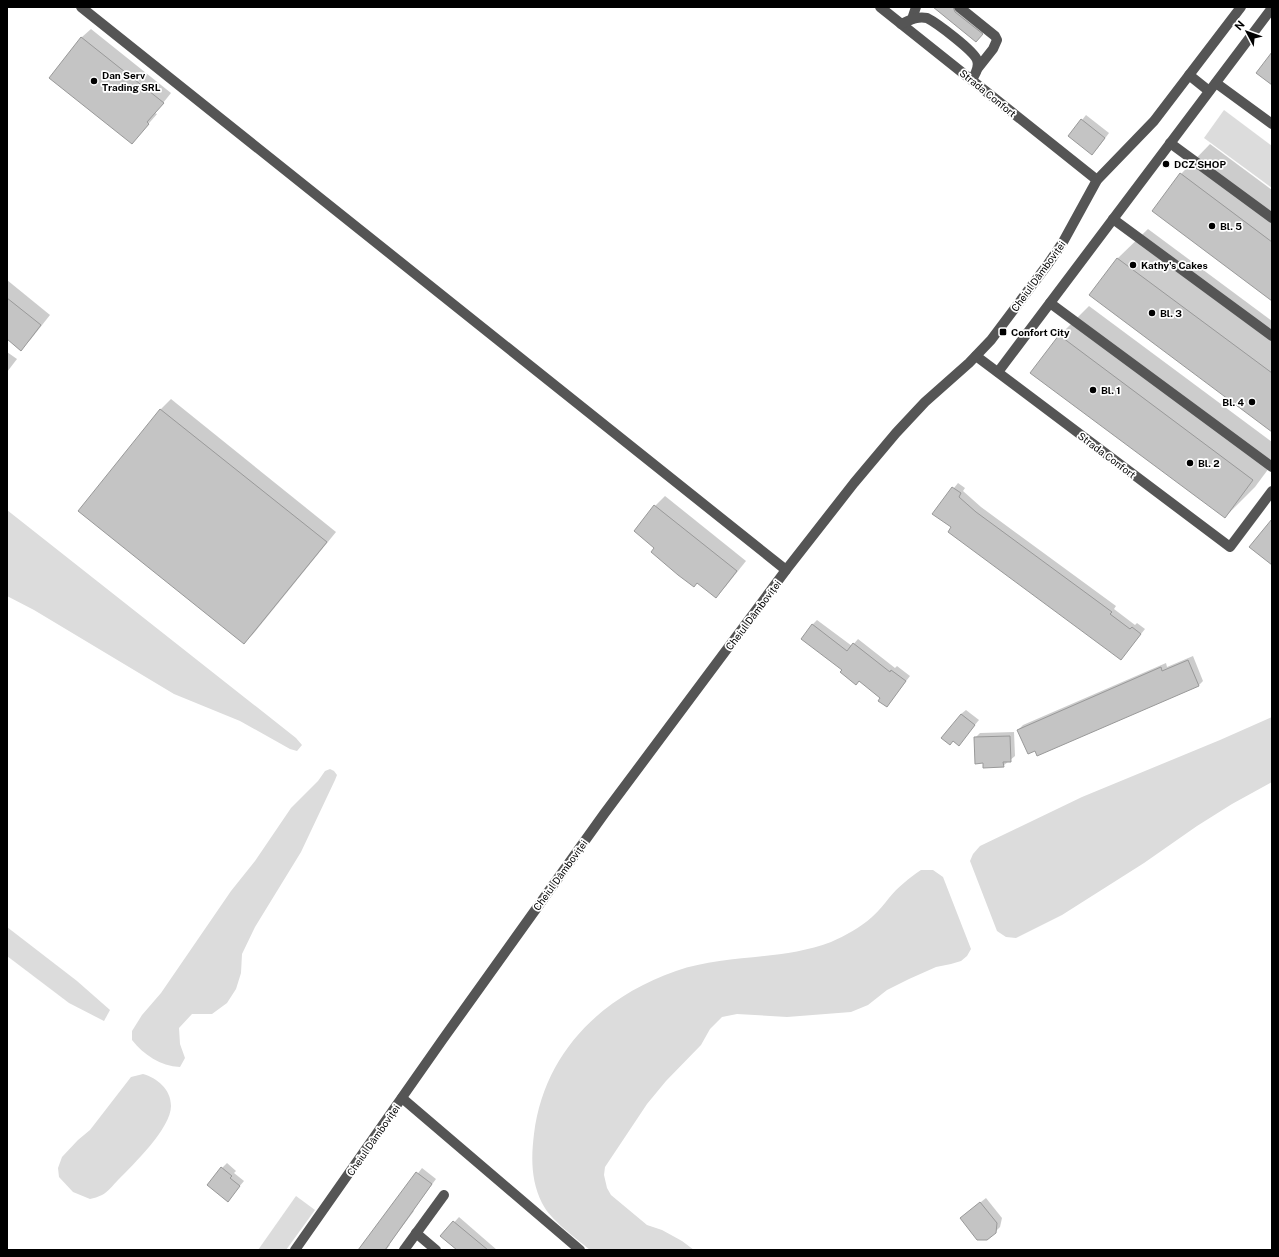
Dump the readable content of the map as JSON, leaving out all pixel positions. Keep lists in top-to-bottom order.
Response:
{
  "streets": {
    "street": ["Strada Confort", "Cheiul Dâmboviței"]
  },
  "crossings": [
    ["Strada Confort", "Cheiul Dâmboviței"]
  ],
  "places": {
    "other": [
      "Dan Serv Trading SRL",
      "DCZ SHOP",
      "Bl. 5",
      "Kathy's Cakes",
      "Bl. 3",
      "Bl. 1",
      "Bl. 4",
      "Bl. 2"
    ],
    "transit": ["Confort City"]
  },
  "north": "top left"
}
